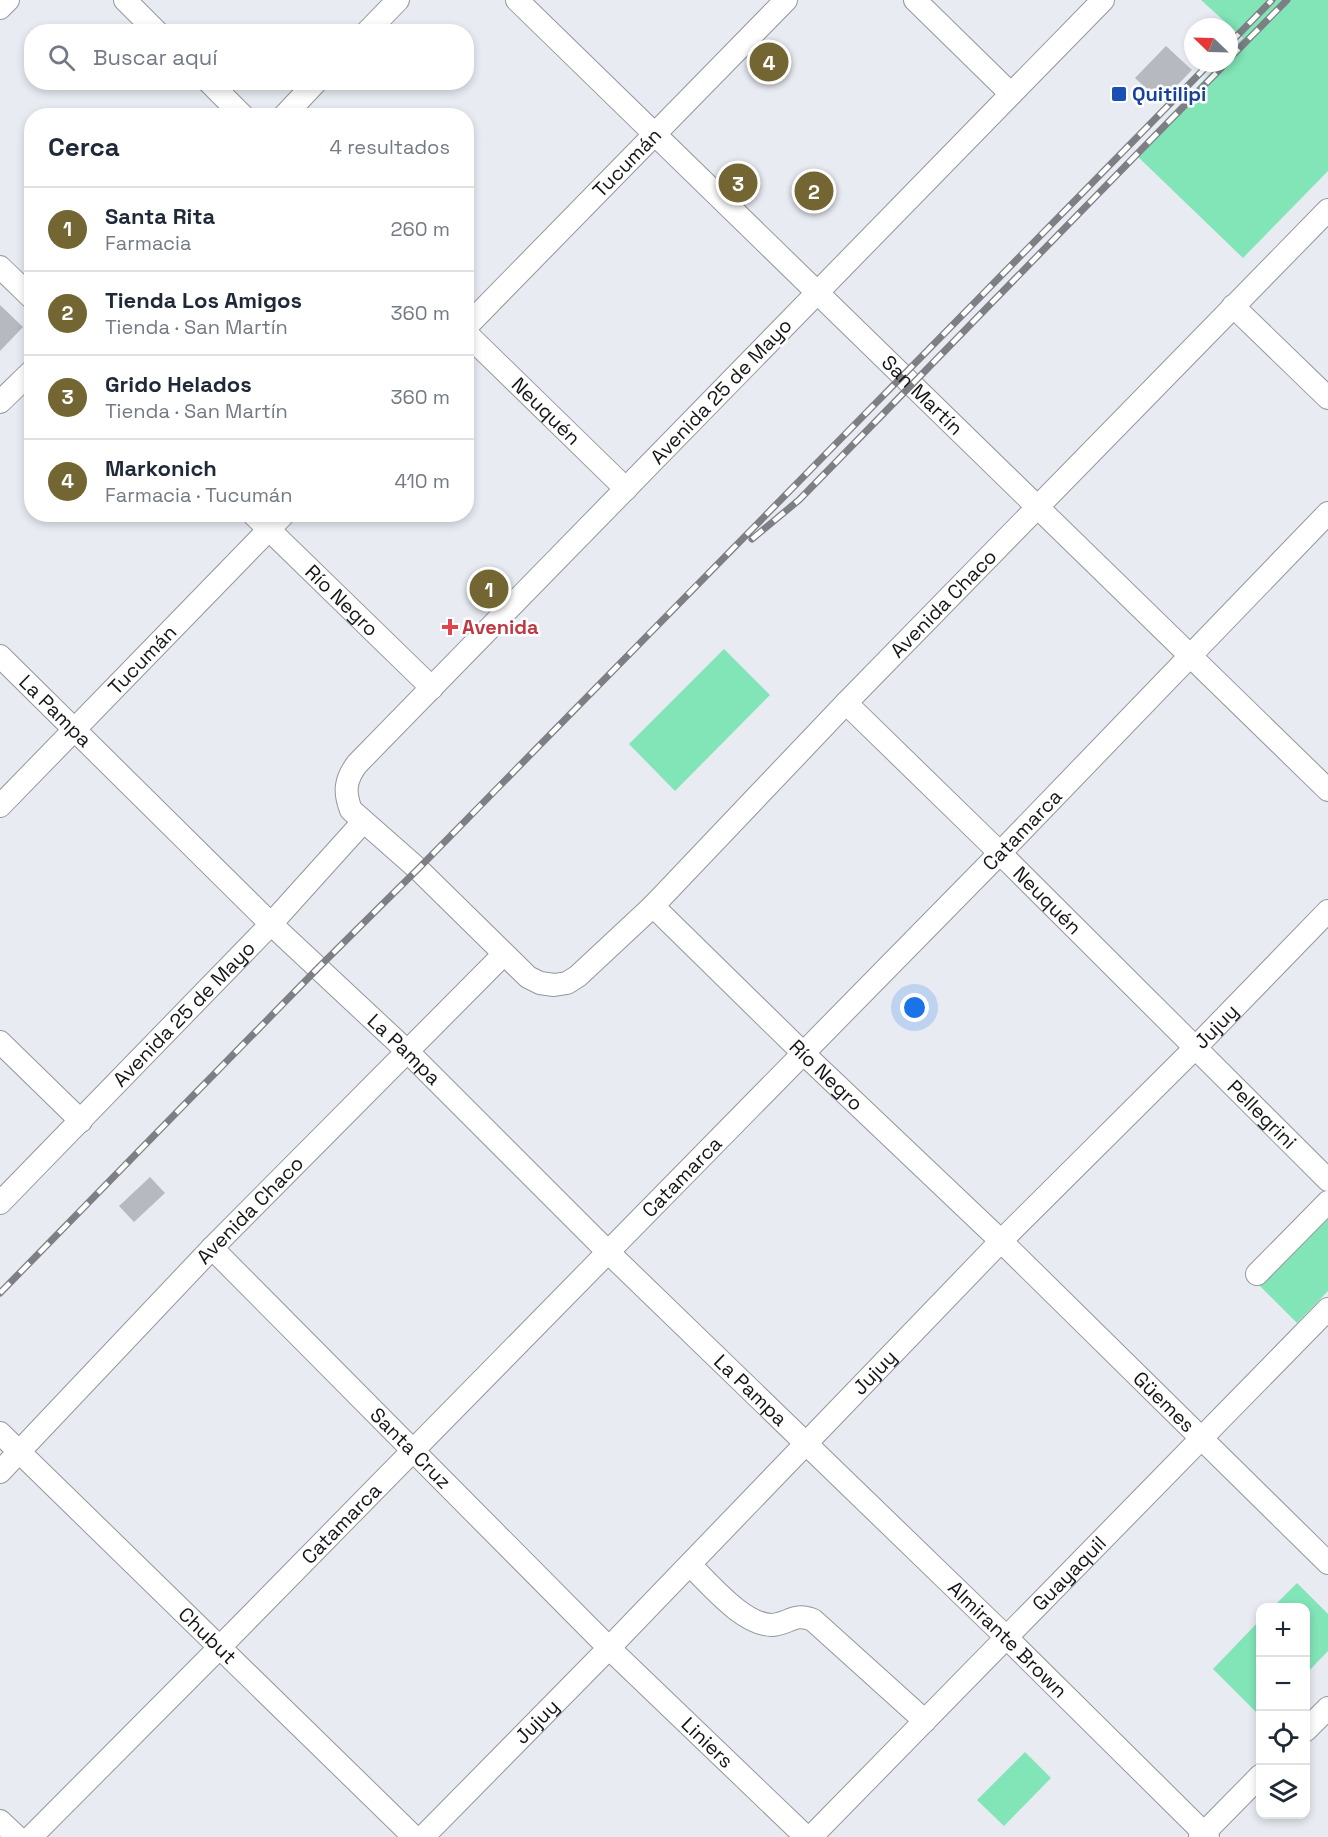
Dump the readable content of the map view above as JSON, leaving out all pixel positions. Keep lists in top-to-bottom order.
{
  "streets": {
    "street": [
      "Tucumán",
      "Avenida 25 de Mayo",
      "San Martín",
      "Neuquén",
      "Río Negro",
      "Avenida Chaco",
      "La Pampa",
      "Catamarca",
      "Jujuy",
      "Pellegrini",
      "Güemes",
      "Santa Cruz",
      "Guayaquil",
      "Chubut",
      "Almirante Brown",
      "Liniers"
    ]
  },
  "crossings": [
    ["Tucumán", "San Martín"],
    ["Tucumán", "La Pampa"],
    ["Avenida 25 de Mayo", "San Martín"],
    ["Avenida 25 de Mayo", "Neuquén"],
    ["Avenida 25 de Mayo", "Río Negro"],
    ["Avenida 25 de Mayo", "La Pampa"],
    ["San Martín", "Avenida Chaco"],
    ["San Martín", "Catamarca"],
    ["Neuquén", "Avenida Chaco"],
    ["Neuquén", "Catamarca"],
    ["Neuquén", "Jujuy"],
    ["Neuquén", "Pellegrini"],
    ["Río Negro", "Avenida Chaco"],
    ["Río Negro", "Catamarca"],
    ["Río Negro", "Jujuy"],
    ["Río Negro", "Güemes"],
    ["Avenida Chaco", "La Pampa"],
    ["Avenida Chaco", "Santa Cruz"],
    ["Avenida Chaco", "Chubut"],
    ["La Pampa", "Catamarca"],
    ["La Pampa", "Jujuy"],
    ["La Pampa", "Almirante Brown"],
    ["Catamarca", "Santa Cruz"],
    ["Catamarca", "Chubut"],
    ["Jujuy", "Pellegrini"],
    ["Jujuy", "Güemes"],
    ["Jujuy", "Santa Cruz"],
    ["Jujuy", "Almirante Brown"],
    ["Jujuy", "Liniers"],
    ["Güemes", "Guayaquil"],
    ["Santa Cruz", "Liniers"],
    ["Guayaquil", "Almirante Brown"]
  ],
  "places": {
    "transit": ["Quitilipi"],
    "health": ["Avenida"]
  },
  "north": "top left",
  "page": {
    "search": "Buscar aquí",
    "pins": [
      "4",
      "3",
      "2",
      "1"
    ],
    "heading": ["Cerca", "4 resultados"],
    "list": [
      {
        "mark": "1",
        "name": "Santa Rita",
        "note": "Farmacia",
        "value": "260 m"
      },
      {
        "mark": "2",
        "name": "Tienda Los Amigos",
        "note": "Tienda · San Martín",
        "value": "360 m"
      },
      {
        "mark": "3",
        "name": "Grido Helados",
        "note": "Tienda · San Martín",
        "value": "360 m"
      },
      {
        "mark": "4",
        "name": "Markonich",
        "note": "Farmacia · Tucumán",
        "value": "410 m"
      }
    ],
    "map_buttons": ["+", "−"]
  }
}
